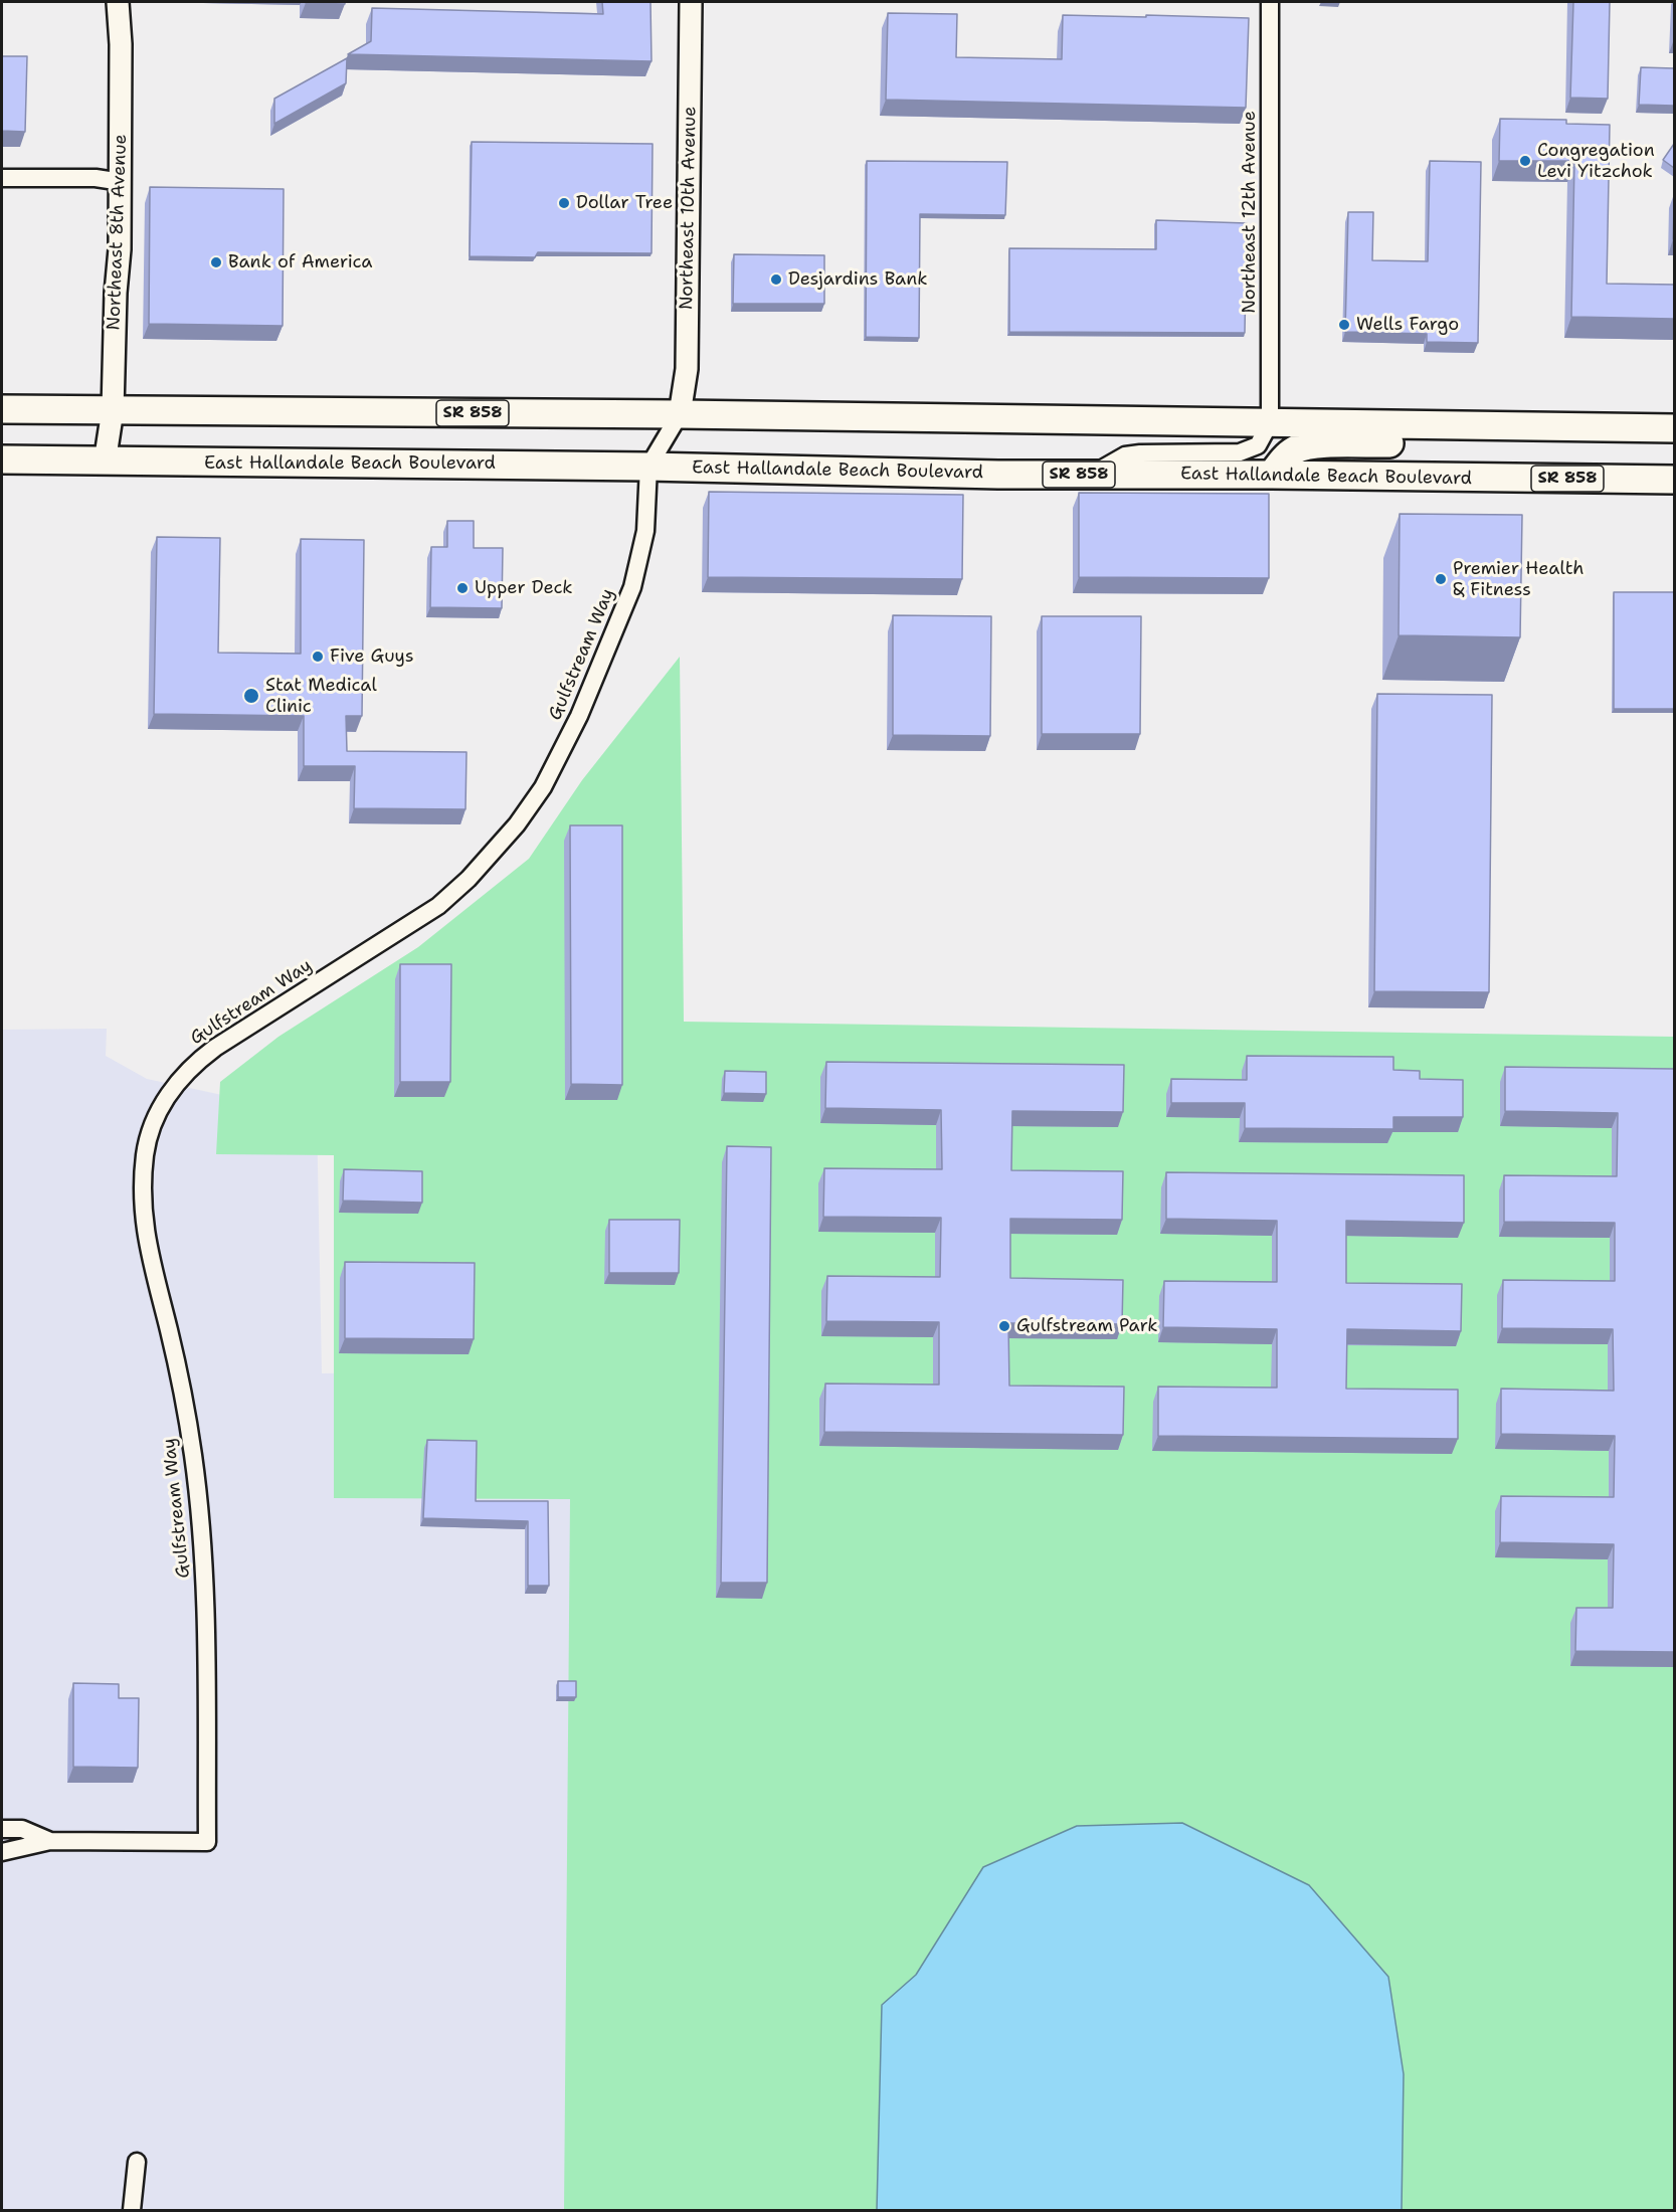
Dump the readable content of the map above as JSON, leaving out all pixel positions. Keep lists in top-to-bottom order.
{
  "streets": {
    "main road": ["SR 858", "East Hallandale Beach Boulevard"],
    "street": [
      "Northeast 10th Avenue",
      "Northeast 12th Avenue",
      "Northeast 8th Avenue",
      "Gulfstream Way"
    ]
  },
  "crossings": [
    ["Northeast 10th Avenue", "SR 858"],
    ["Northeast 10th Avenue", "Gulfstream Way"],
    ["Northeast 12th Avenue", "SR 858"],
    ["Northeast 8th Avenue", "SR 858"],
    ["Northeast 8th Avenue", "East Hallandale Beach Boulevard"],
    ["SR 858", "Gulfstream Way"],
    ["East Hallandale Beach Boulevard", "Gulfstream Way"]
  ],
  "places": [
    "Congregation Levi Yitzchok",
    "Dollar Tree",
    "Bank of America",
    "Desjardins Bank",
    "Wells Fargo",
    "Premier Health & Fitness",
    "Upper Deck",
    "Five Guys",
    "Stat Medical Clinic",
    "Gulfstream Park"
  ]
}
